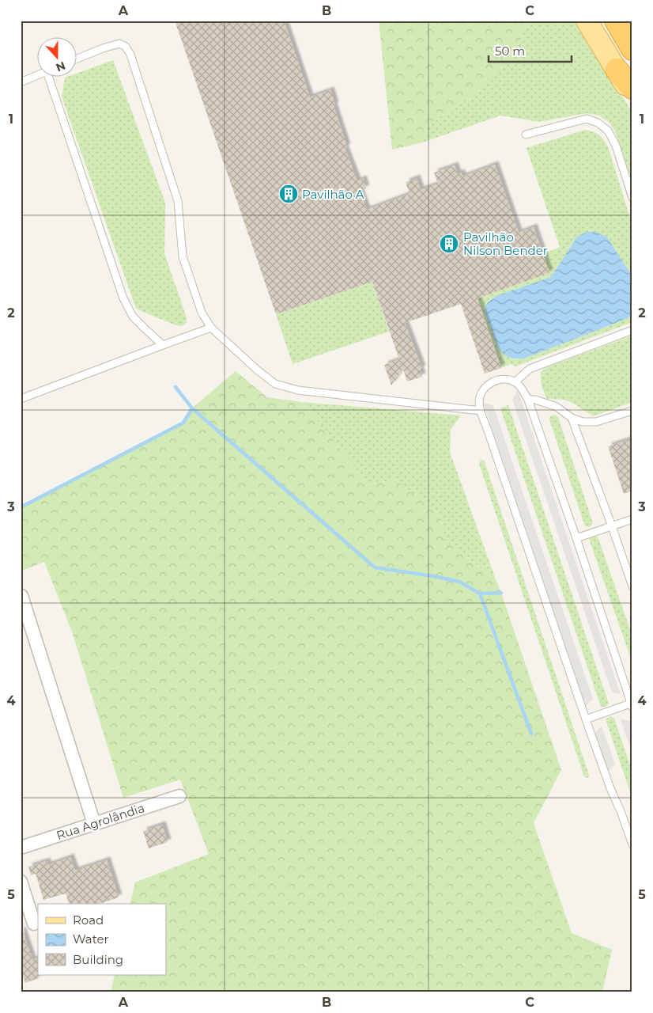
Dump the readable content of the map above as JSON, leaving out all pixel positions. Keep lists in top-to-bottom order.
{
  "streets": {
    "street": ["Rua Agrolândia"]
  },
  "places": {
    "building": ["Pavilhão A", "Pavilhão Nilson Bender"]
  },
  "legend": ["Road", "Water", "Building"],
  "scale_bar": "50 m",
  "north": "bottom",
  "grid": {
    "columns": ["A", "B", "C"],
    "rows": [
      "1",
      "2",
      "3",
      "4",
      "5"
    ]
  }
}
